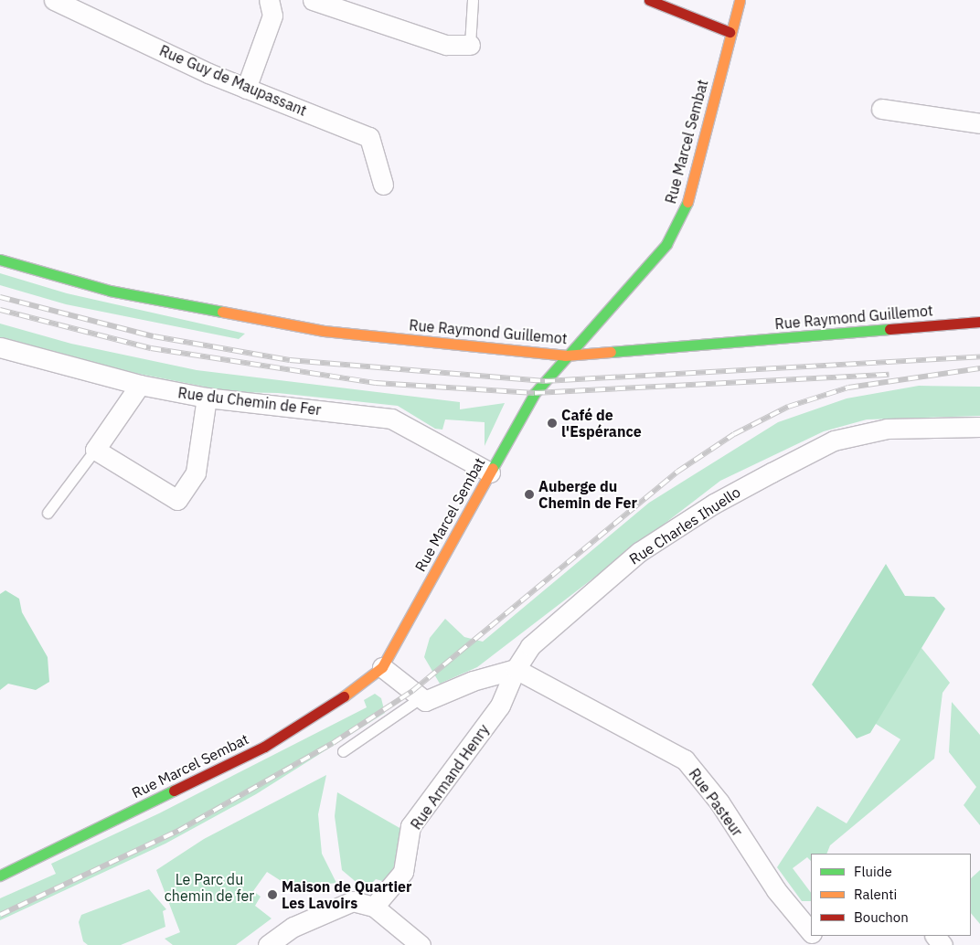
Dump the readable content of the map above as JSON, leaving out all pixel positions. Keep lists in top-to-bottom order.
{
  "streets": {
    "street": [
      "Rue Guy de Maupassant",
      "Rue Marcel Sembat",
      "Rue Raymond Guillemot",
      "Rue du Chemin de Fer",
      "Rue Charles Ihuello",
      "Rue Armand Henry",
      "Rue Pasteur"
    ]
  },
  "crossings": [
    ["Rue Marcel Sembat", "Rue Raymond Guillemot"],
    ["Rue Marcel Sembat", "Rue du Chemin de Fer"],
    ["Rue Charles Ihuello", "Rue Armand Henry"],
    ["Rue Charles Ihuello", "Rue Pasteur"],
    ["Rue Armand Henry", "Rue Pasteur"]
  ],
  "parks": ["Le Parc du chemin de fer"],
  "places": ["Café de l'Espérance", "Auberge du Chemin de Fer", "Maison de Quartier Les Lavoirs"],
  "legend": ["Fluide", "Ralenti", "Bouchon"]
}
